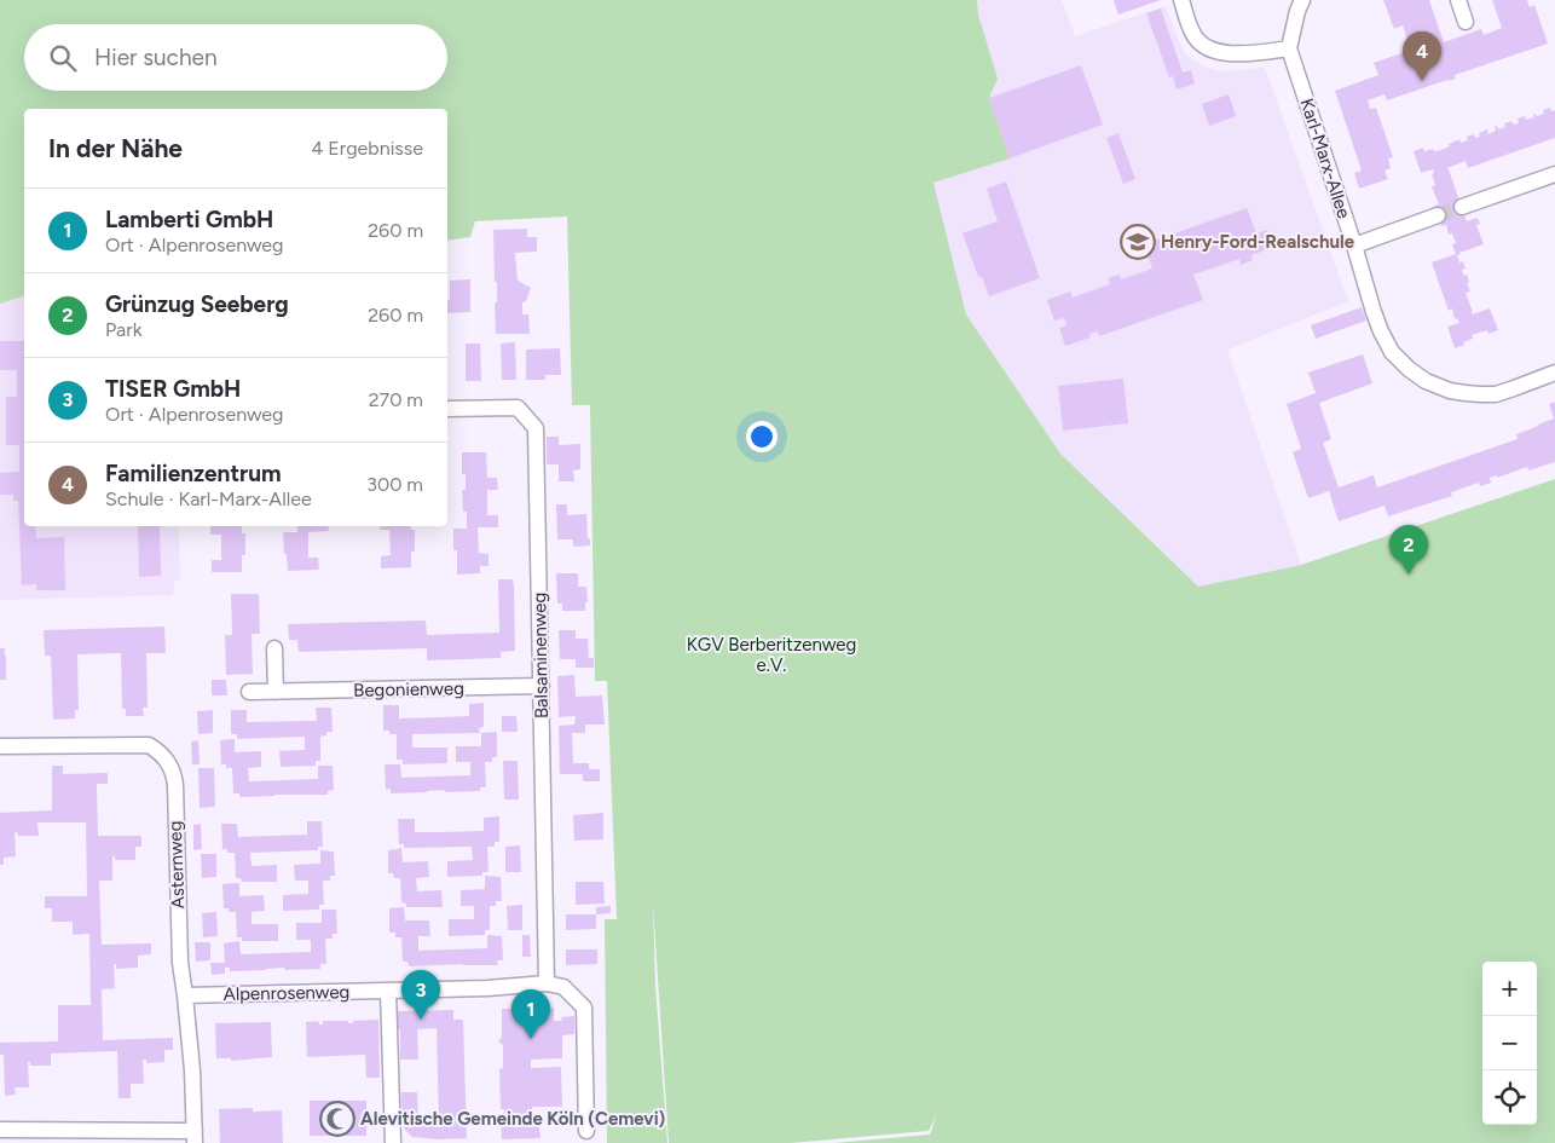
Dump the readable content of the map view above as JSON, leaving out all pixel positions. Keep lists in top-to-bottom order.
{
  "streets": {
    "street": [
      "Karl-Marx-Allee",
      "Balsaminenweg",
      "Begonienweg",
      "Asternweg",
      "Alpenrosenweg"
    ]
  },
  "crossings": [
    ["Balsaminenweg", "Begonienweg"],
    ["Balsaminenweg", "Alpenrosenweg"],
    ["Asternweg", "Alpenrosenweg"]
  ],
  "parks": ["KGV Berberitzenweg e.V."],
  "places": {
    "school or university": ["Henry-Ford-Realschule"],
    "mosque": ["Alevitische Gemeinde Köln (Cemevi)"]
  },
  "page": {
    "search": "Hier suchen",
    "pins": [
      "4",
      "2",
      "3",
      "1"
    ],
    "heading": ["In der Nähe", "4 Ergebnisse"],
    "list": [
      {
        "mark": "1",
        "name": "Lamberti GmbH",
        "note": "Ort · Alpenrosenweg",
        "value": "260 m"
      },
      {
        "mark": "2",
        "name": "Grünzug Seeberg",
        "note": "Park",
        "value": "260 m"
      },
      {
        "mark": "3",
        "name": "TISER GmbH",
        "note": "Ort · Alpenrosenweg",
        "value": "270 m"
      },
      {
        "mark": "4",
        "name": "Familienzentrum",
        "note": "Schule · Karl-Marx-Allee",
        "value": "300 m"
      }
    ],
    "map_buttons": ["+", "−"]
  }
}
